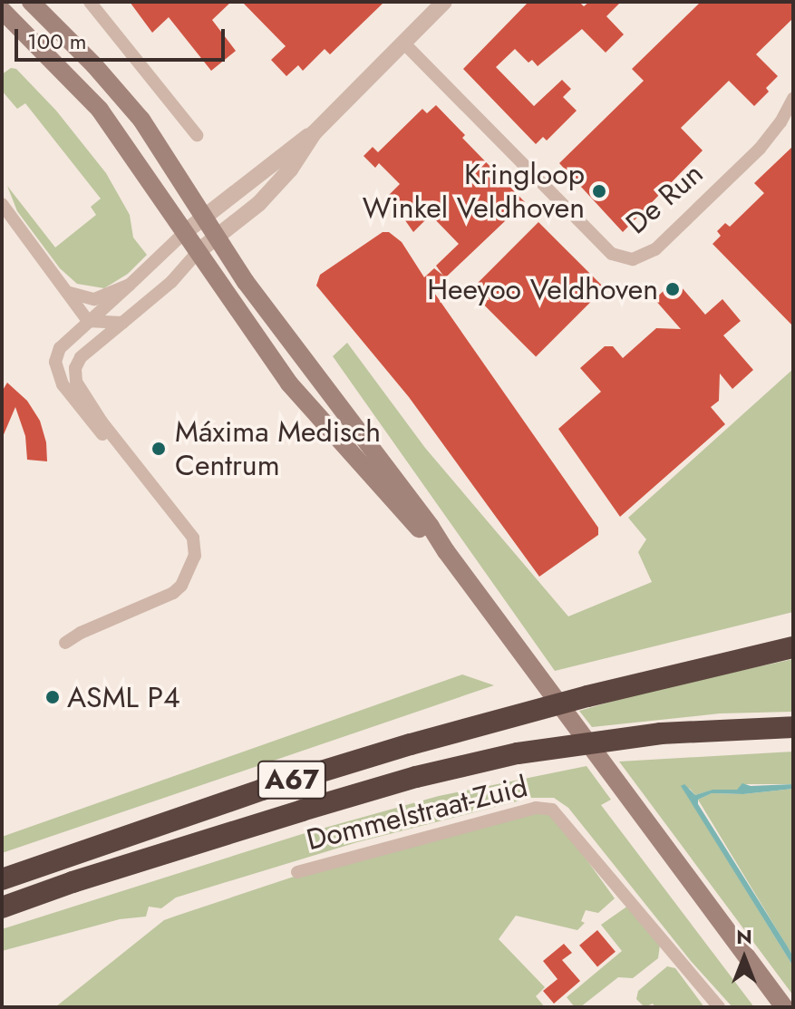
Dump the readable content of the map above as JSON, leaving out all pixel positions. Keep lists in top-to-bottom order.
{
  "streets": {
    "highway": ["A67"],
    "street": ["De Run", "Dommelstraat-Zuid"]
  },
  "places": [
    "Kringloop Winkel Veldhoven",
    "Heeyoo Veldhoven",
    "Máxima Medisch Centrum",
    "ASML P4"
  ],
  "scale_bar": "100 m",
  "north": "top"
}
